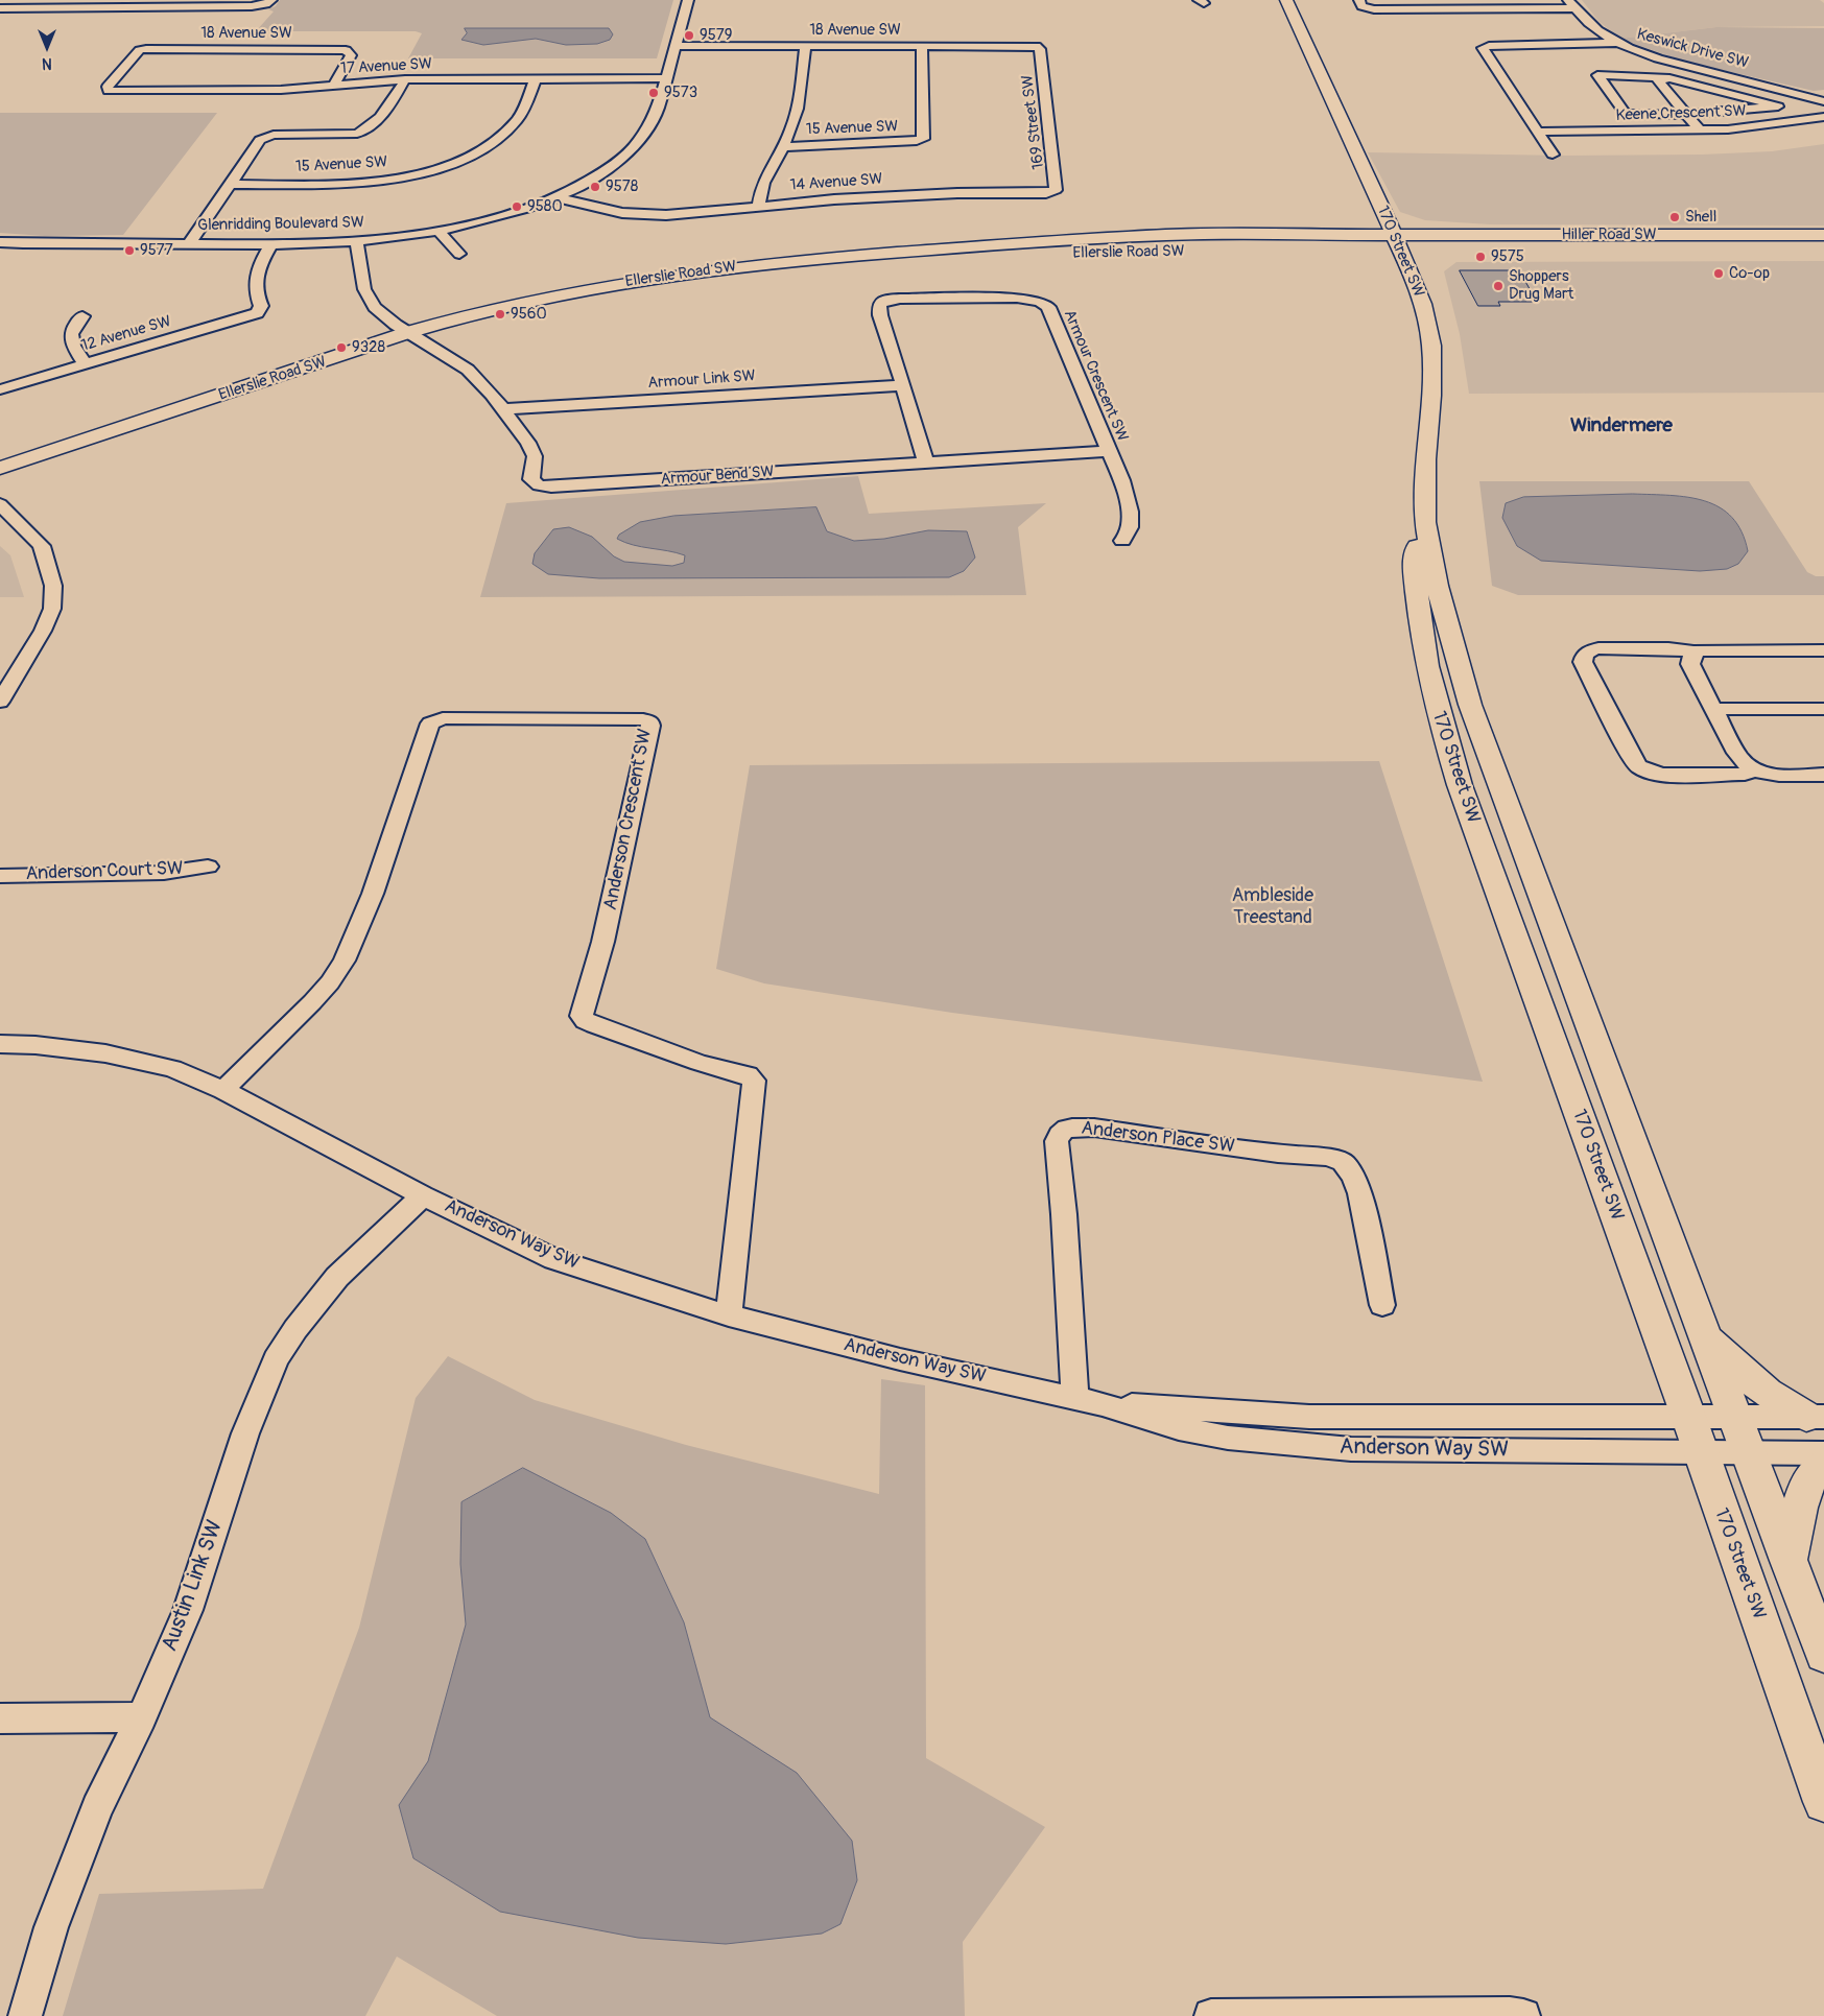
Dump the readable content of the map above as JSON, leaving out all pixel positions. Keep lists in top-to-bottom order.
{
  "streets": {
    "main road": ["Hiller Road SW", "170 Street SW", "Ellerslie Road SW"],
    "street": [
      "18 Avenue SW",
      "Keswick Drive SW",
      "17 Avenue SW",
      "Keene Crescent SW",
      "169 Street SW",
      "15 Avenue SW",
      "14 Avenue SW",
      "Glenridding Boulevard SW",
      "12 Avenue SW",
      "Armour Crescent SW",
      "Armour Link SW",
      "Armour Bend SW",
      "Anderson Crescent SW",
      "Anderson Court SW",
      "Anderson Place SW",
      "Anderson Way SW",
      "Austin Link SW"
    ]
  },
  "crossings": [
    ["18 Avenue SW", "17 Avenue SW"],
    ["18 Avenue SW", "169 Street SW"],
    ["18 Avenue SW", "15 Avenue SW"],
    ["18 Avenue SW", "Glenridding Boulevard SW"],
    ["17 Avenue SW", "15 Avenue SW"],
    ["17 Avenue SW", "Glenridding Boulevard SW"],
    ["169 Street SW", "14 Avenue SW"],
    ["14 Avenue SW", "Glenridding Boulevard SW"],
    ["Glenridding Boulevard SW", "12 Avenue SW"],
    ["Glenridding Boulevard SW", "Armour Bend SW"],
    ["Hiller Road SW", "170 Street SW"],
    ["Hiller Road SW", "Ellerslie Road SW"],
    ["170 Street SW", "Ellerslie Road SW"],
    ["170 Street SW", "Anderson Way SW"],
    ["Ellerslie Road SW", "Armour Bend SW"],
    ["Armour Crescent SW", "Armour Link SW"],
    ["Armour Crescent SW", "Armour Bend SW"],
    ["Armour Link SW", "Armour Bend SW"],
    ["Anderson Crescent SW", "Anderson Way SW"],
    ["Anderson Place SW", "Anderson Way SW"],
    ["Anderson Way SW", "Austin Link SW"]
  ],
  "districts": ["Windermere"],
  "parks": ["Ambleside Treestand"],
  "places": [
    "9579",
    "9573",
    "9578",
    "9580",
    "Shell",
    "9577",
    "9575",
    "Co-op",
    "Shoppers Drug Mart",
    "9560",
    "9328"
  ],
  "north": "bottom"
}
